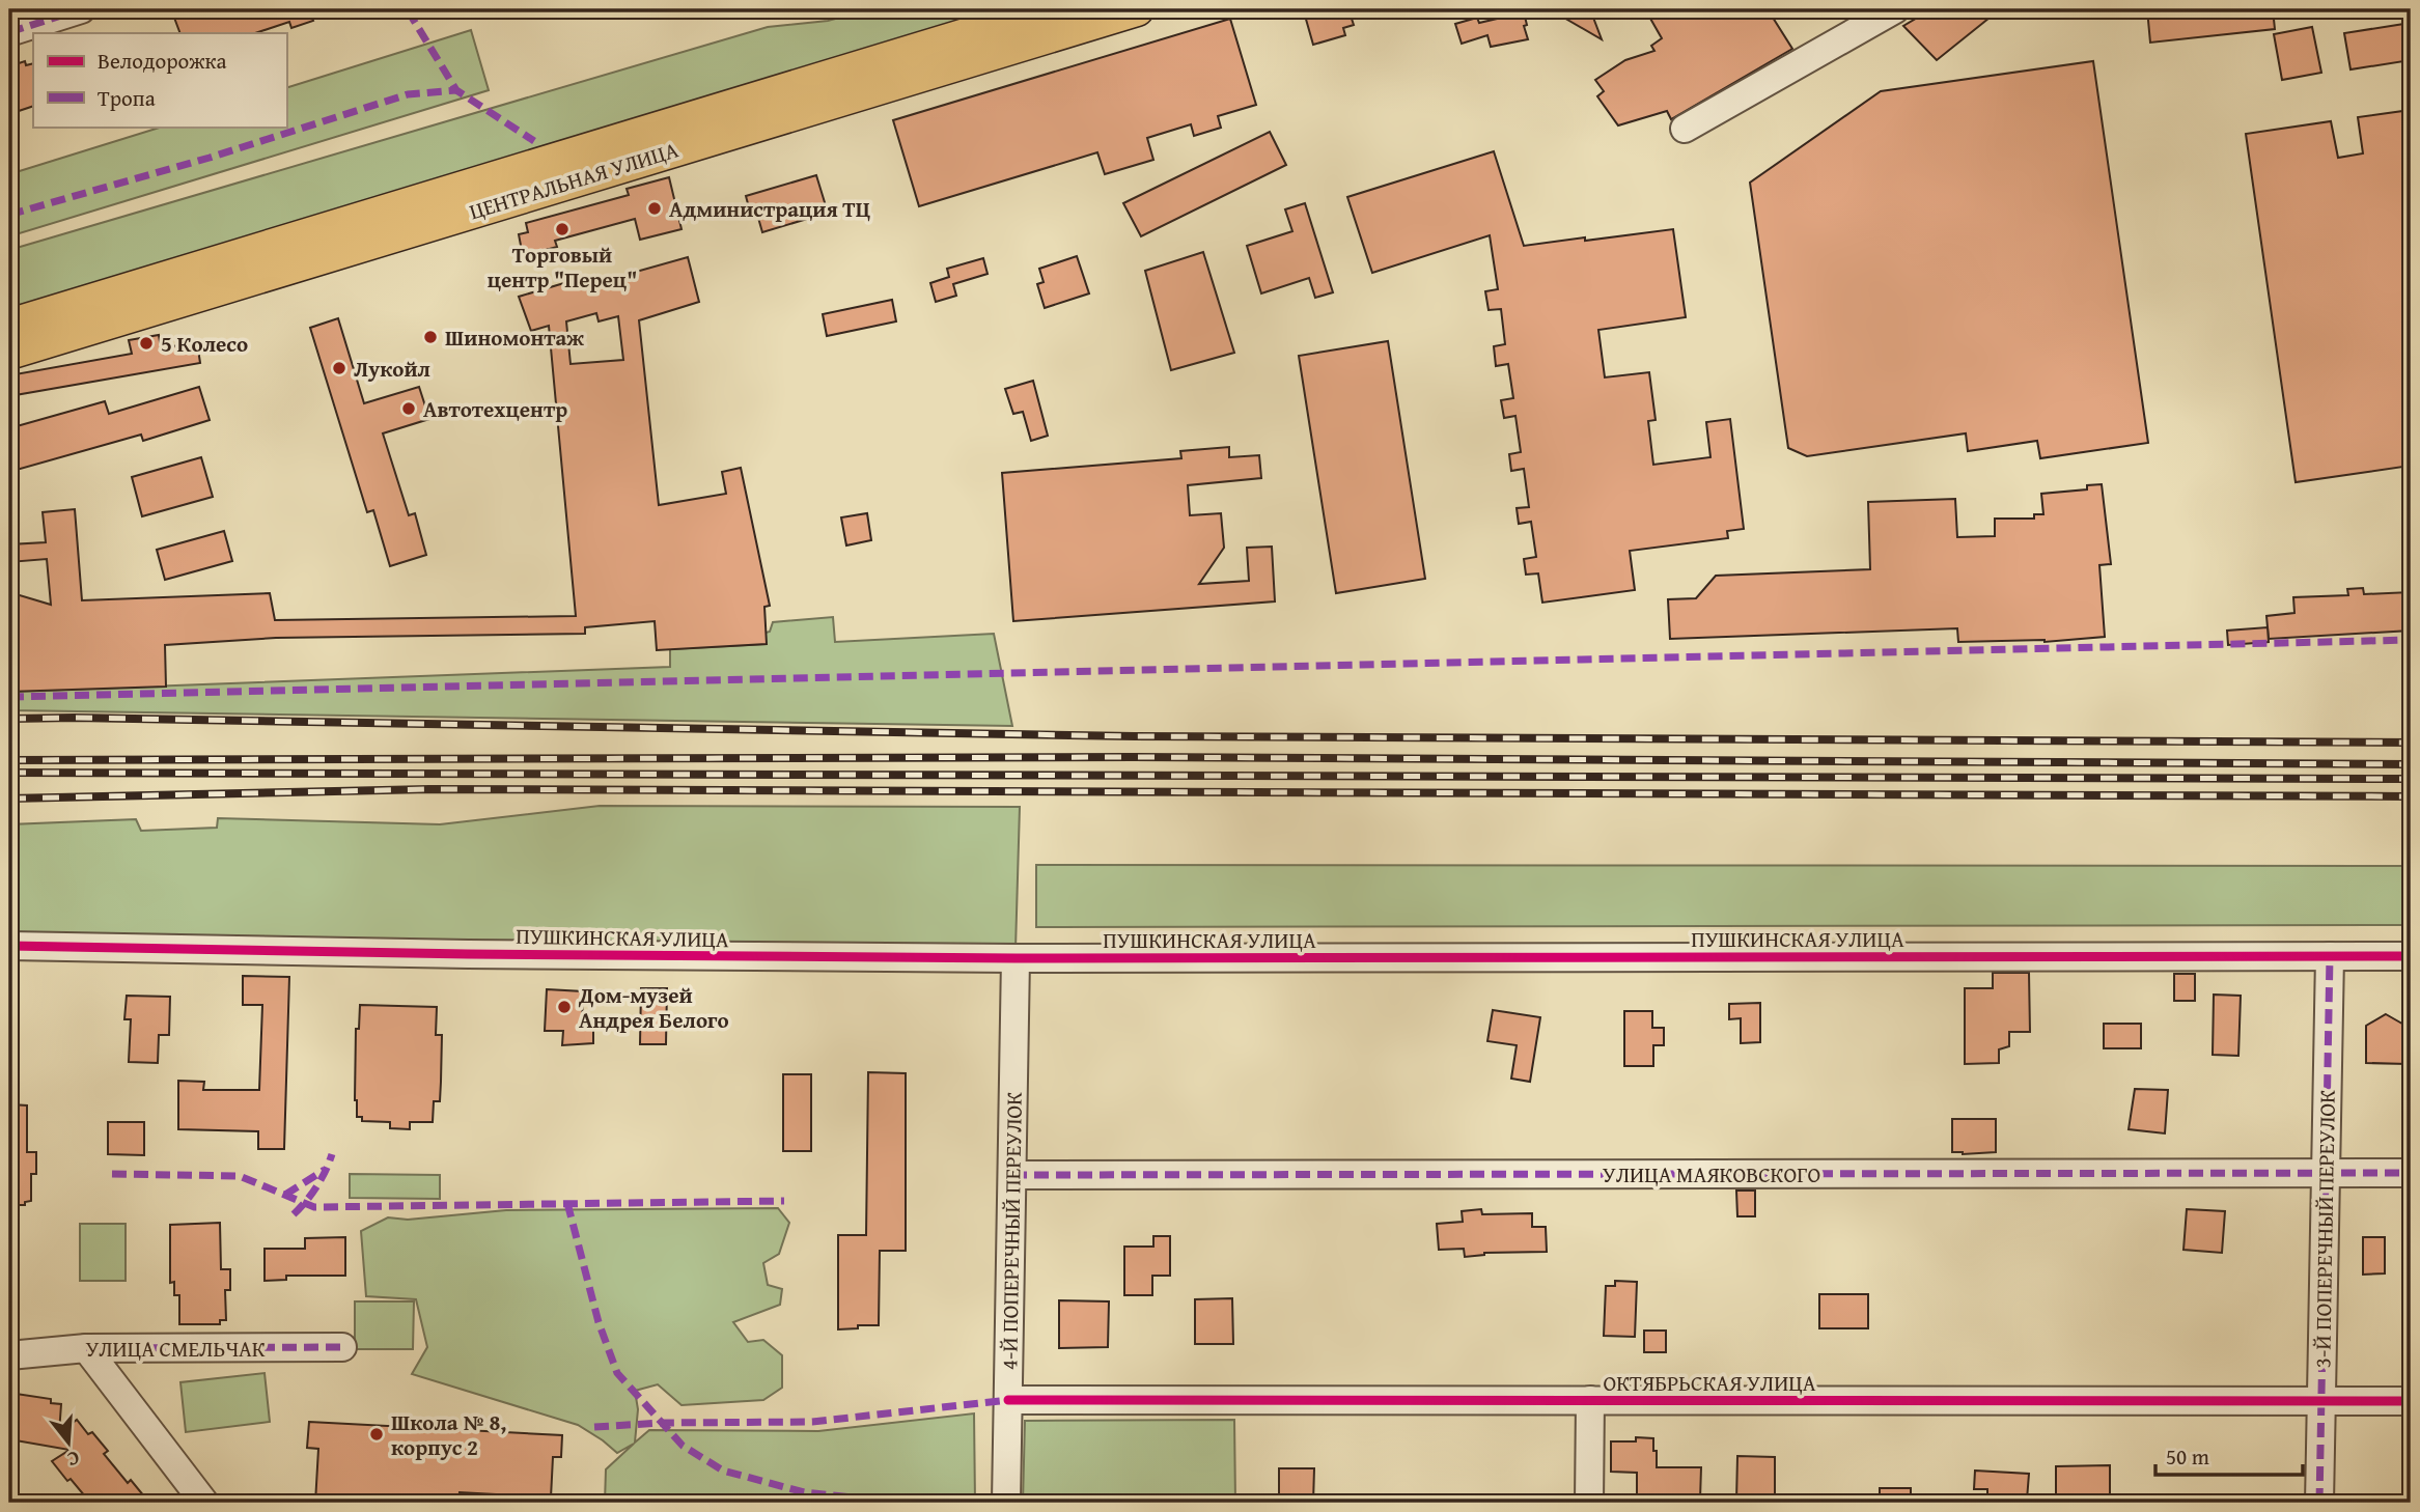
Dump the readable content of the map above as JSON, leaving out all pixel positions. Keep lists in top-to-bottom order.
{
  "streets": {
    "main road": ["ЦЕНТРАЛЬНАЯ УЛИЦА"],
    "street": [
      "ПУШКИНСКАЯ УЛИЦА",
      "УЛИЦА МАЯКОВСКОГО",
      "3-Й ПОПЕРЕЧНЫЙ ПЕРЕУЛОК",
      "4-Й ПОПЕРЕЧНЫЙ ПЕРЕУЛОК",
      "УЛИЦА СМЕЛЬЧАК",
      "ОКТЯБРЬСКАЯ УЛИЦА"
    ]
  },
  "crossings": [
    ["ПУШКИНСКАЯ УЛИЦА", "3-Й ПОПЕРЕЧНЫЙ ПЕРЕУЛОК"],
    ["ПУШКИНСКАЯ УЛИЦА", "4-Й ПОПЕРЕЧНЫЙ ПЕРЕУЛОК"],
    ["УЛИЦА МАЯКОВСКОГО", "3-Й ПОПЕРЕЧНЫЙ ПЕРЕУЛОК"],
    ["УЛИЦА МАЯКОВСКОГО", "4-Й ПОПЕРЕЧНЫЙ ПЕРЕУЛОК"],
    ["3-Й ПОПЕРЕЧНЫЙ ПЕРЕУЛОК", "ОКТЯБРЬСКАЯ УЛИЦА"],
    ["4-Й ПОПЕРЕЧНЫЙ ПЕРЕУЛОК", "ОКТЯБРЬСКАЯ УЛИЦА"]
  ],
  "places": [
    "Администрация ТЦ",
    "Торговый центр \"Перец\"",
    "Шиномонтаж",
    "5 Колесо",
    "Лукойл",
    "Автотехцентр",
    "Дом-музей Андрея Белого",
    "Школа № 8, корпус 2"
  ],
  "legend": ["Велодорожка", "Тропа"],
  "scale_bar": "50 m",
  "north": "bottom"
}
